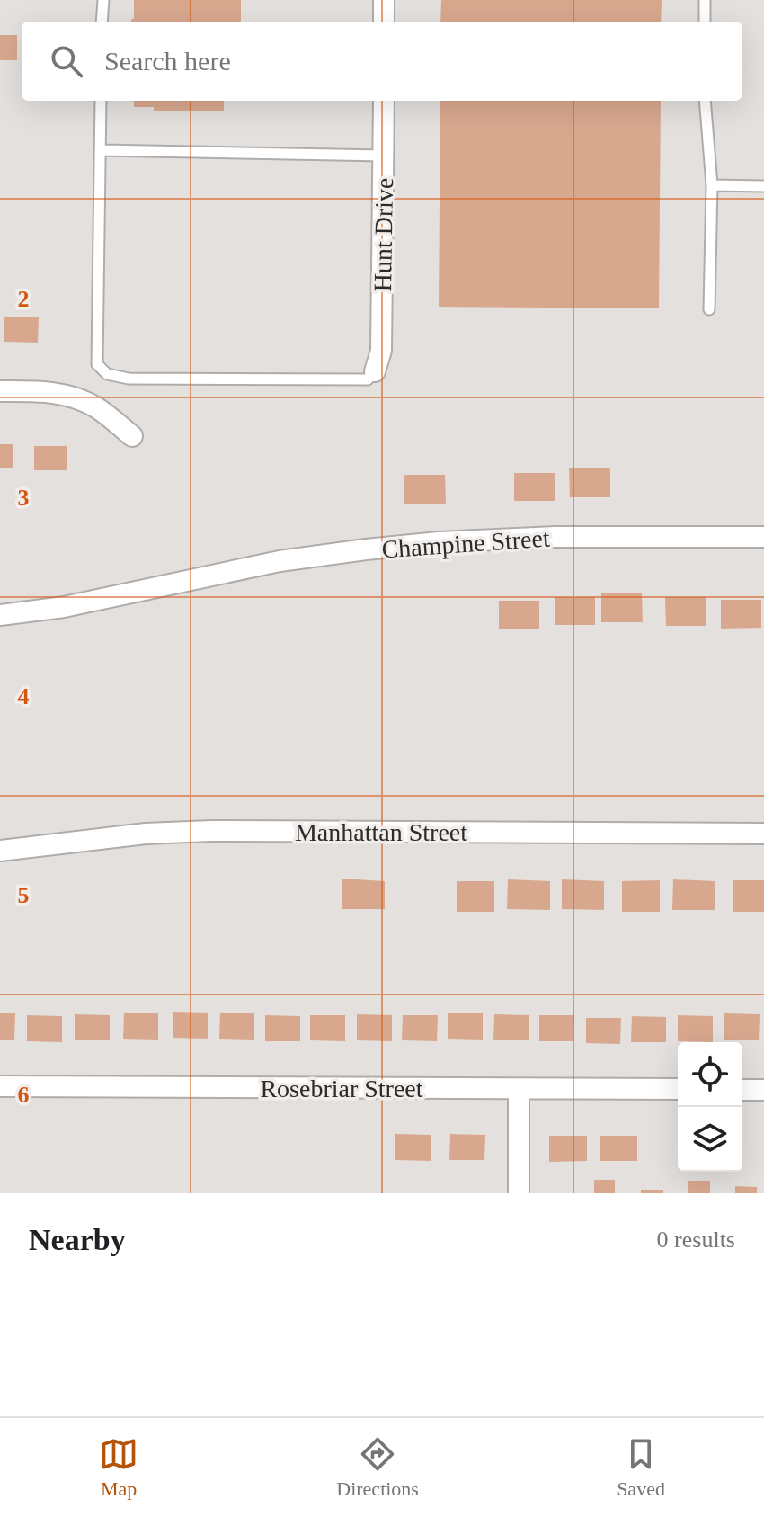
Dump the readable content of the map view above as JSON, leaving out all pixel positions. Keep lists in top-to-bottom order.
{
  "streets": {
    "street": [
      "Hunt Drive",
      "Champine Street",
      "Manhattan Street",
      "Rosebriar Street"
    ]
  },
  "page": {
    "search": "Search here",
    "heading": ["Nearby", "0 results"],
    "nav": ["Map", "Directions", "Saved"]
  },
  "grid": {
    "rows": [
      "2",
      "3",
      "4",
      "5",
      "6"
    ]
  }
}
